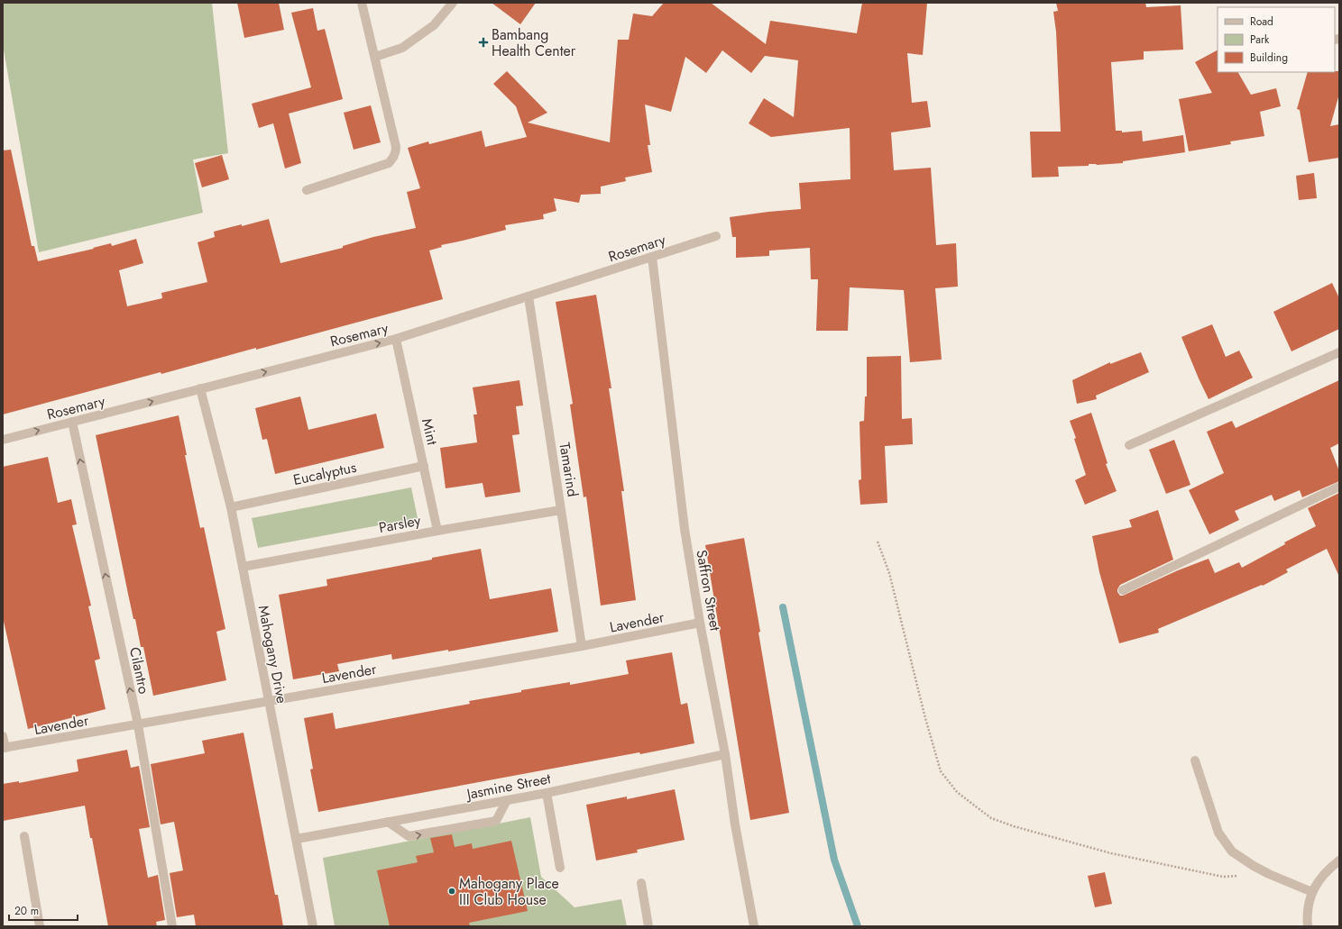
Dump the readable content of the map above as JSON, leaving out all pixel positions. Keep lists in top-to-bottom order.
{
  "streets": {
    "street": [
      "Rosemary",
      "Mint",
      "Tamarind",
      "Eucalyptus",
      "Parsley",
      "Saffron Street",
      "Lavender",
      "Mahogany Drive",
      "Cilantro",
      "Jasmine Street"
    ]
  },
  "crossings": [
    ["Rosemary", "Mint"],
    ["Rosemary", "Tamarind"],
    ["Rosemary", "Saffron Street"],
    ["Rosemary", "Mahogany Drive"],
    ["Rosemary", "Cilantro"],
    ["Mint", "Eucalyptus"],
    ["Mint", "Parsley"],
    ["Tamarind", "Parsley"],
    ["Tamarind", "Lavender"],
    ["Eucalyptus", "Mahogany Drive"],
    ["Parsley", "Mahogany Drive"],
    ["Saffron Street", "Lavender"],
    ["Saffron Street", "Jasmine Street"],
    ["Lavender", "Mahogany Drive"],
    ["Lavender", "Cilantro"],
    ["Mahogany Drive", "Jasmine Street"]
  ],
  "one_way": ["Rosemary", "Cilantro"],
  "places": {
    "health": ["Bambang Health Center"],
    "other": ["Mahogany Place III Club House"]
  },
  "legend": ["Road", "Park", "Building"],
  "scale_bar": "20 m"
}
